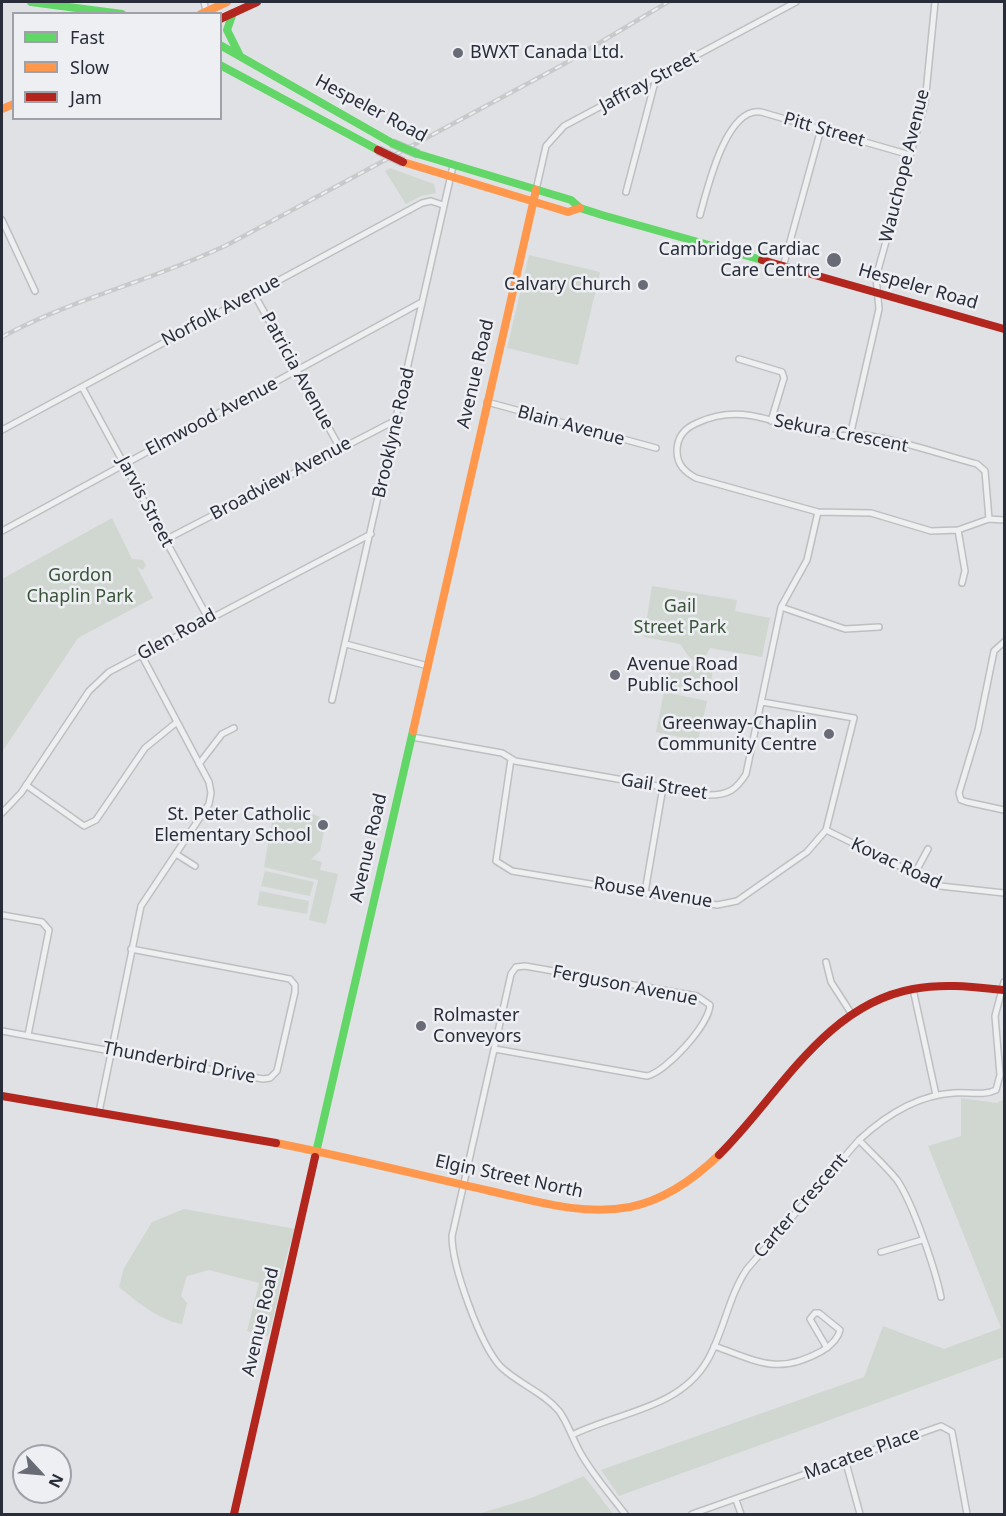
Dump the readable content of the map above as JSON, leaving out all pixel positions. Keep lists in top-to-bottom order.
{
  "streets": {
    "street": [
      "Jaffray Street",
      "Hespeler Road",
      "Pitt Street",
      "Wauchope Avenue",
      "Norfolk Avenue",
      "Patricia Avenue",
      "Avenue Road",
      "Elmwood Avenue",
      "Blain Avenue",
      "Brooklyne Road",
      "Sekura Crescent",
      "Broadview Avenue",
      "Jarvis Street",
      "Glen Road",
      "Gail Street",
      "Kovac Road",
      "Rouse Avenue",
      "Ferguson Avenue",
      "Thunderbird Drive",
      "Elgin Street North",
      "Carter Crescent",
      "Macatee Place"
    ]
  },
  "crossings": [
    ["Jaffray Street", "Hespeler Road"],
    ["Jaffray Street", "Avenue Road"],
    ["Hespeler Road", "Wauchope Avenue"],
    ["Hespeler Road", "Avenue Road"],
    ["Hespeler Road", "Brooklyne Road"],
    ["Pitt Street", "Wauchope Avenue"],
    ["Wauchope Avenue", "Sekura Crescent"],
    ["Norfolk Avenue", "Patricia Avenue"],
    ["Norfolk Avenue", "Brooklyne Road"],
    ["Norfolk Avenue", "Jarvis Street"],
    ["Patricia Avenue", "Elmwood Avenue"],
    ["Patricia Avenue", "Broadview Avenue"],
    ["Avenue Road", "Blain Avenue"],
    ["Avenue Road", "Gail Street"],
    ["Avenue Road", "Elgin Street North"],
    ["Elmwood Avenue", "Brooklyne Road"],
    ["Elmwood Avenue", "Jarvis Street"],
    ["Brooklyne Road", "Broadview Avenue"],
    ["Brooklyne Road", "Glen Road"],
    ["Sekura Crescent", "Gail Street"],
    ["Broadview Avenue", "Jarvis Street"],
    ["Jarvis Street", "Glen Road"],
    ["Gail Street", "Rouse Avenue"],
    ["Kovac Road", "Rouse Avenue"],
    ["Ferguson Avenue", "Elgin Street North"],
    ["Ferguson Avenue", "Carter Crescent"],
    ["Elgin Street North", "Carter Crescent"]
  ],
  "parks": ["Gordon Chaplin Park", "Gail Street Park"],
  "places": [
    "BWXT Canada Ltd.",
    "Cambridge Cardiac Care Centre",
    "Calvary Church",
    "Avenue Road Public School",
    "Greenway-Chaplin Community Centre",
    "St. Peter Catholic Elementary School",
    "Rolmaster Conveyors"
  ],
  "legend": ["Fast", "Slow", "Jam"],
  "north": "bottom right"
}
